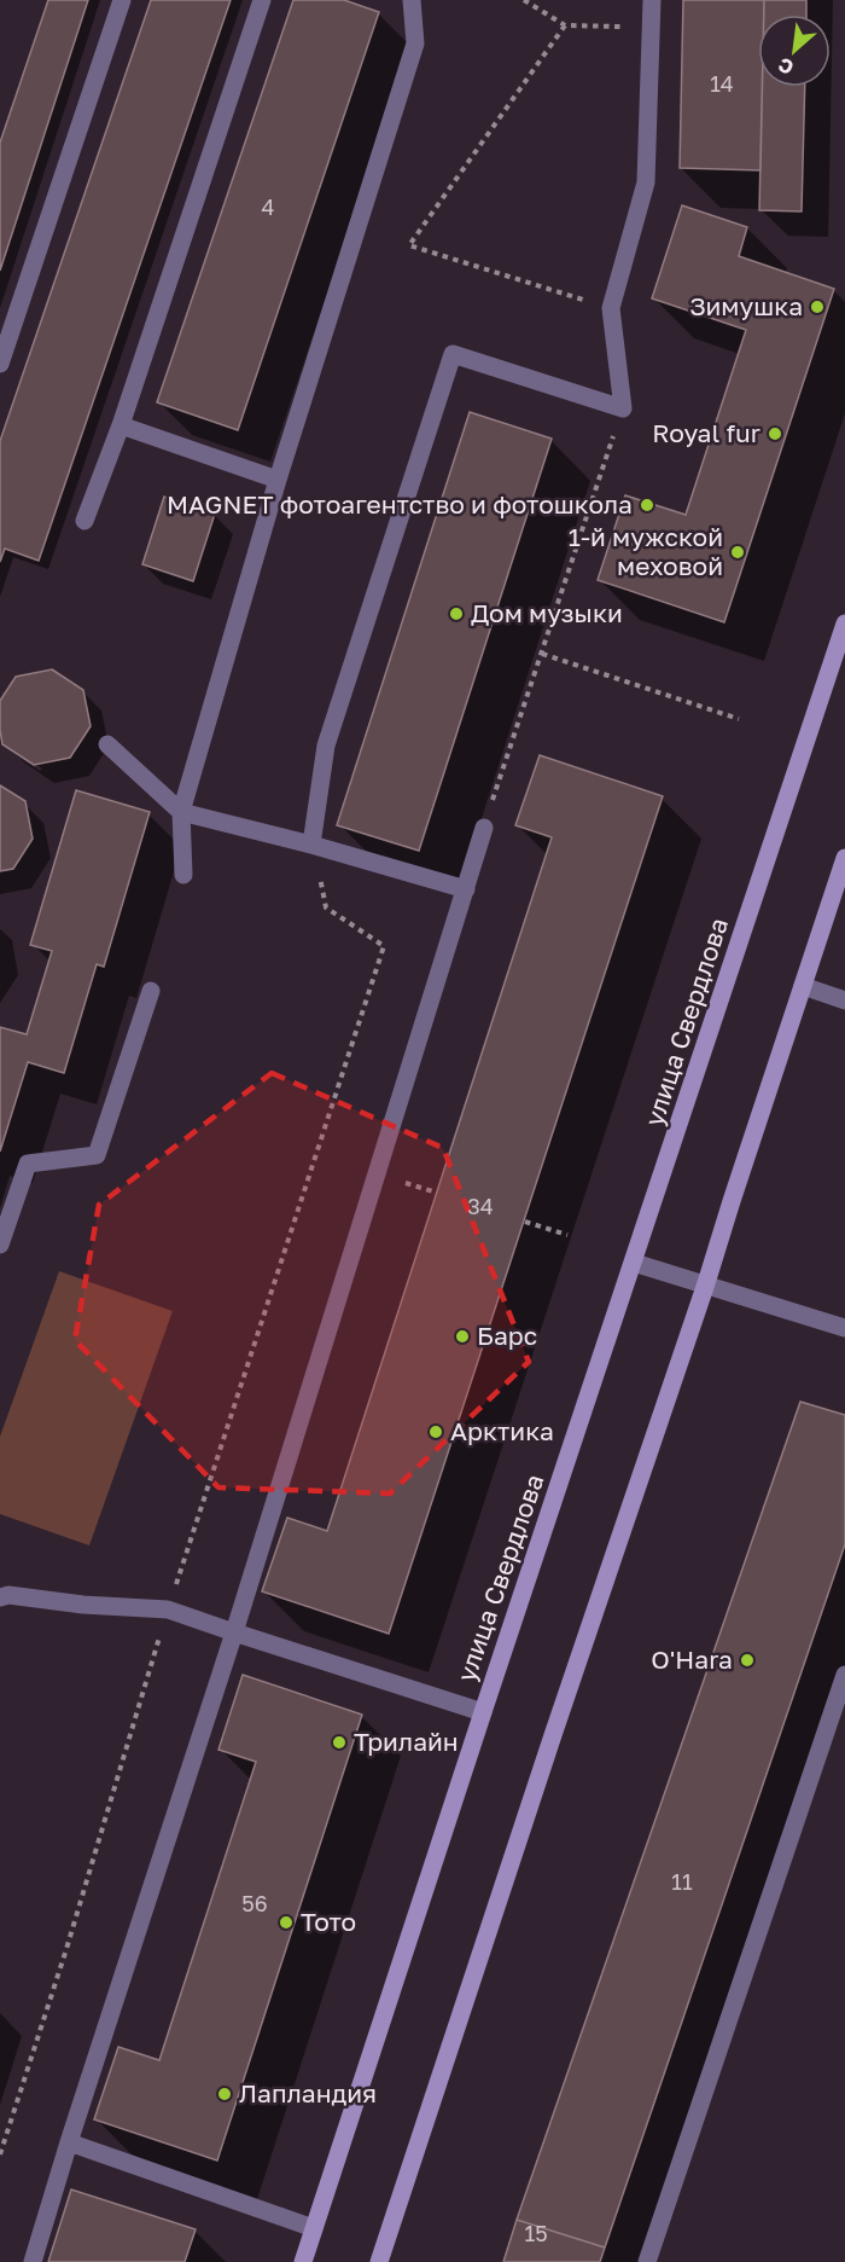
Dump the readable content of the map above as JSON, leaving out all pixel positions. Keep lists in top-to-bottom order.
{
  "streets": {
    "main road": ["улица Свердлова"]
  },
  "places": [
    "Зимушка",
    "Royal fur",
    "MAGNET фотоагентство и фотошкола",
    "1-й мужской меховой",
    "Дом музыки",
    "Барс",
    "Арктика",
    "O'Hara",
    "Трилайн",
    "Тото",
    "Лапландия"
  ],
  "house_numbers": [
    "14",
    "4",
    "34",
    "11",
    "56",
    "15"
  ],
  "north": "bottom left"
}
